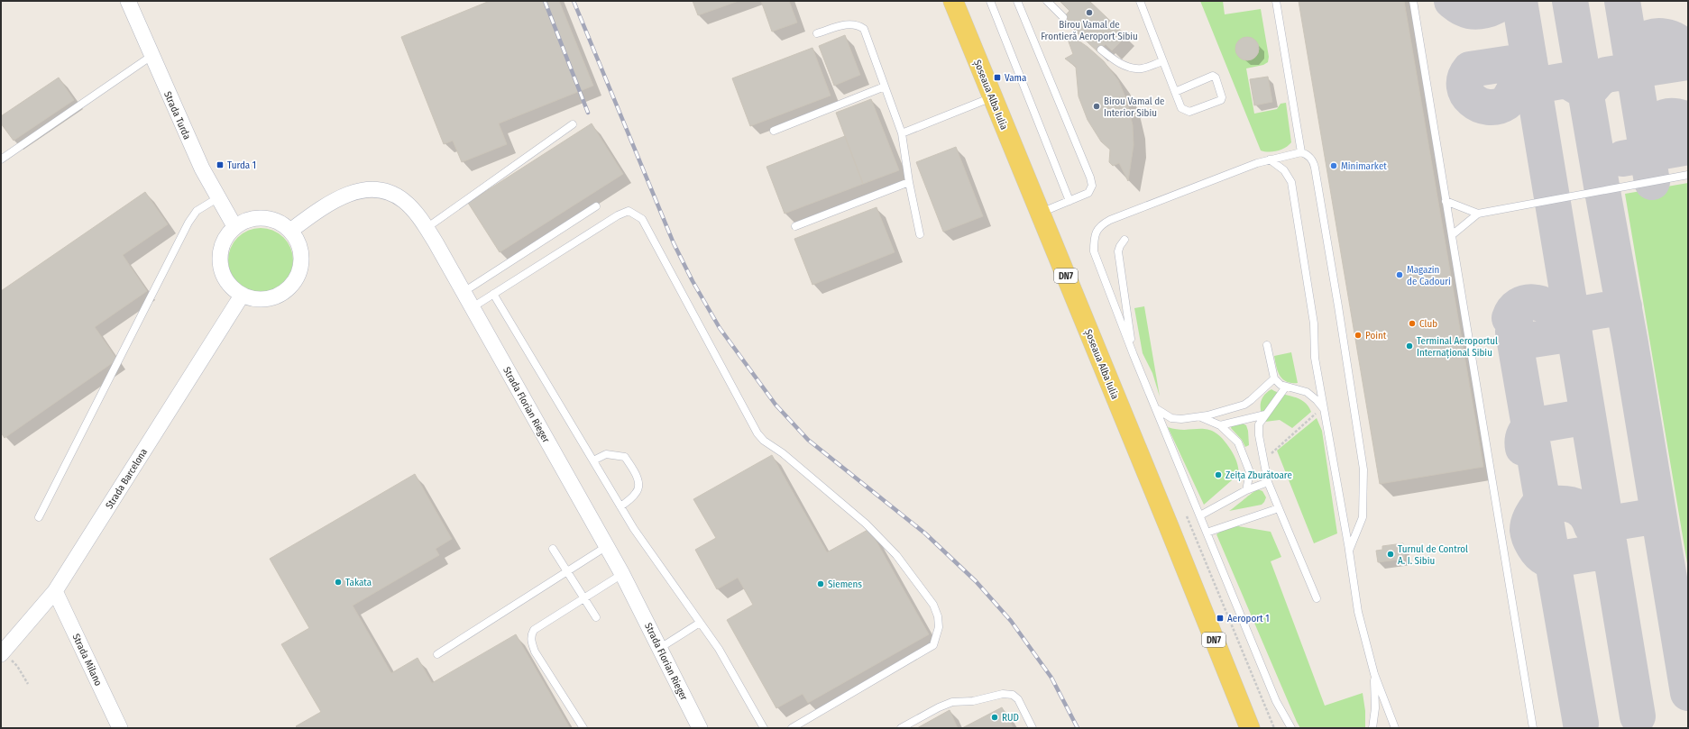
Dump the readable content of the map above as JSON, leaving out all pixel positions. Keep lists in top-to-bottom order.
{
  "streets": {
    "main road": ["Șoseaua Alba Iulia", "DN7"],
    "street": [
      "Strada Turda",
      "Strada Florian Rieger",
      "Strada Barcelona",
      "Strada Milano"
    ]
  },
  "crossings": [
    ["Strada Turda", "Strada Florian Rieger"],
    ["Strada Turda", "Strada Barcelona"],
    ["Strada Florian Rieger", "Strada Barcelona"],
    ["Strada Barcelona", "Strada Milano"]
  ],
  "places": {
    "other": [
      "Birou Vamal de Frontieră Aeroport Sibiu",
      "Birou Vamal de Interior Sibiu",
      "Minimarket",
      "Magazin de Cadouri",
      "Club",
      "Point",
      "Terminal Aeroportul Internațional Sibiu",
      "Zeița Zburătoare",
      "Turnul de Control A. I. Sibiu",
      "Takata",
      "Siemens",
      "RUD"
    ],
    "transit": ["Vama", "Turda 1", "Aeroport 1"]
  }
}
